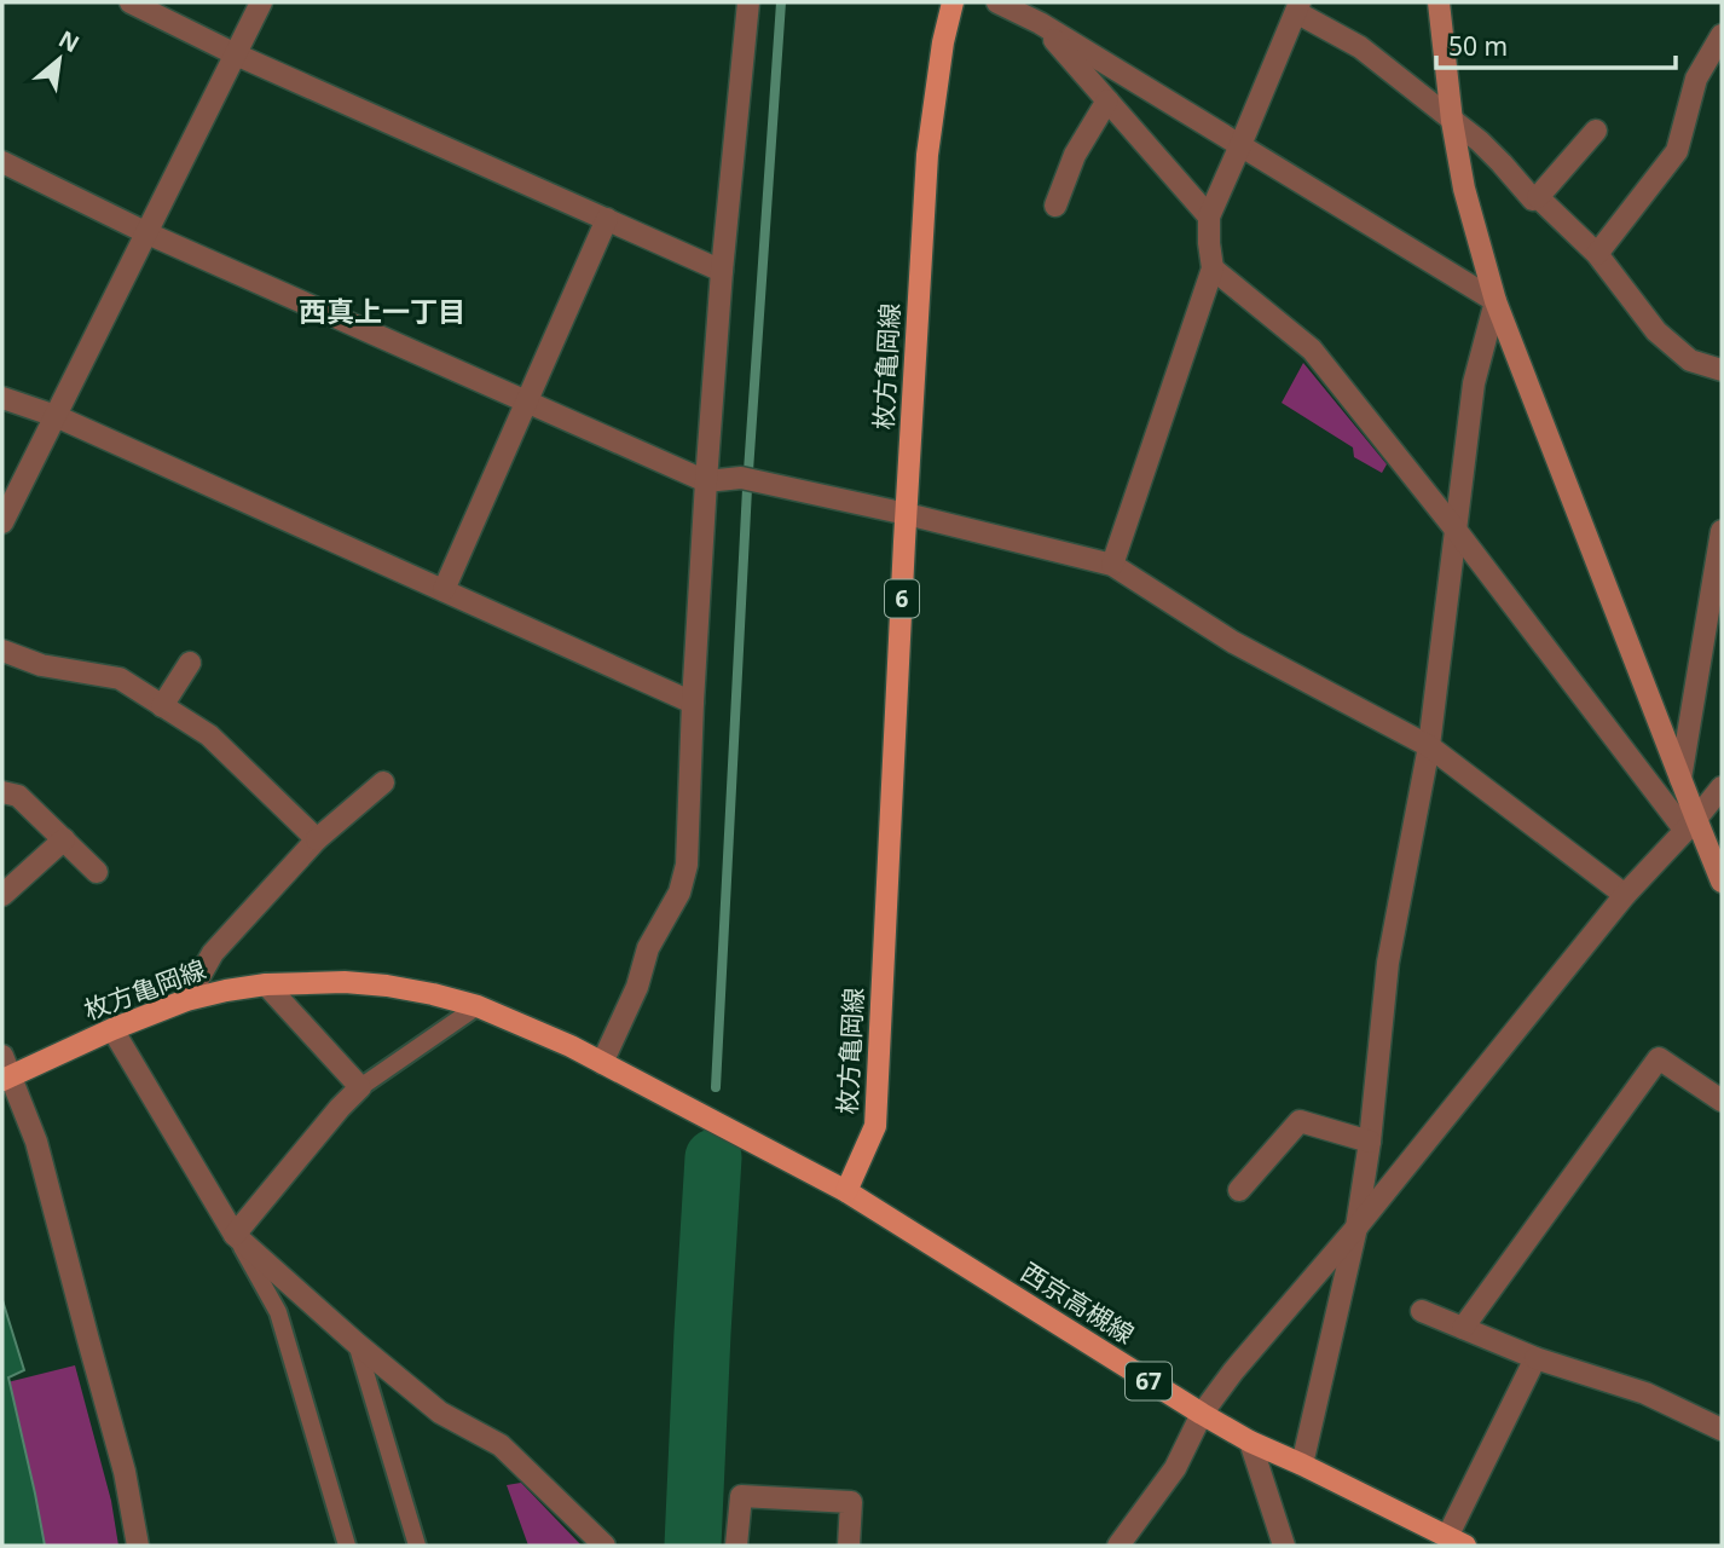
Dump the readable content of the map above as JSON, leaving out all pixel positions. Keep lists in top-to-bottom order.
{
  "streets": {
    "main road": [
      "枚方亀岡線",
      "6",
      "西京高槻線",
      "67"
    ]
  },
  "crossings": [
    ["枚方亀岡線", "西京高槻線"]
  ],
  "districts": ["西真上一丁目"],
  "scale_bar": "50 m",
  "north": "top right"
}
